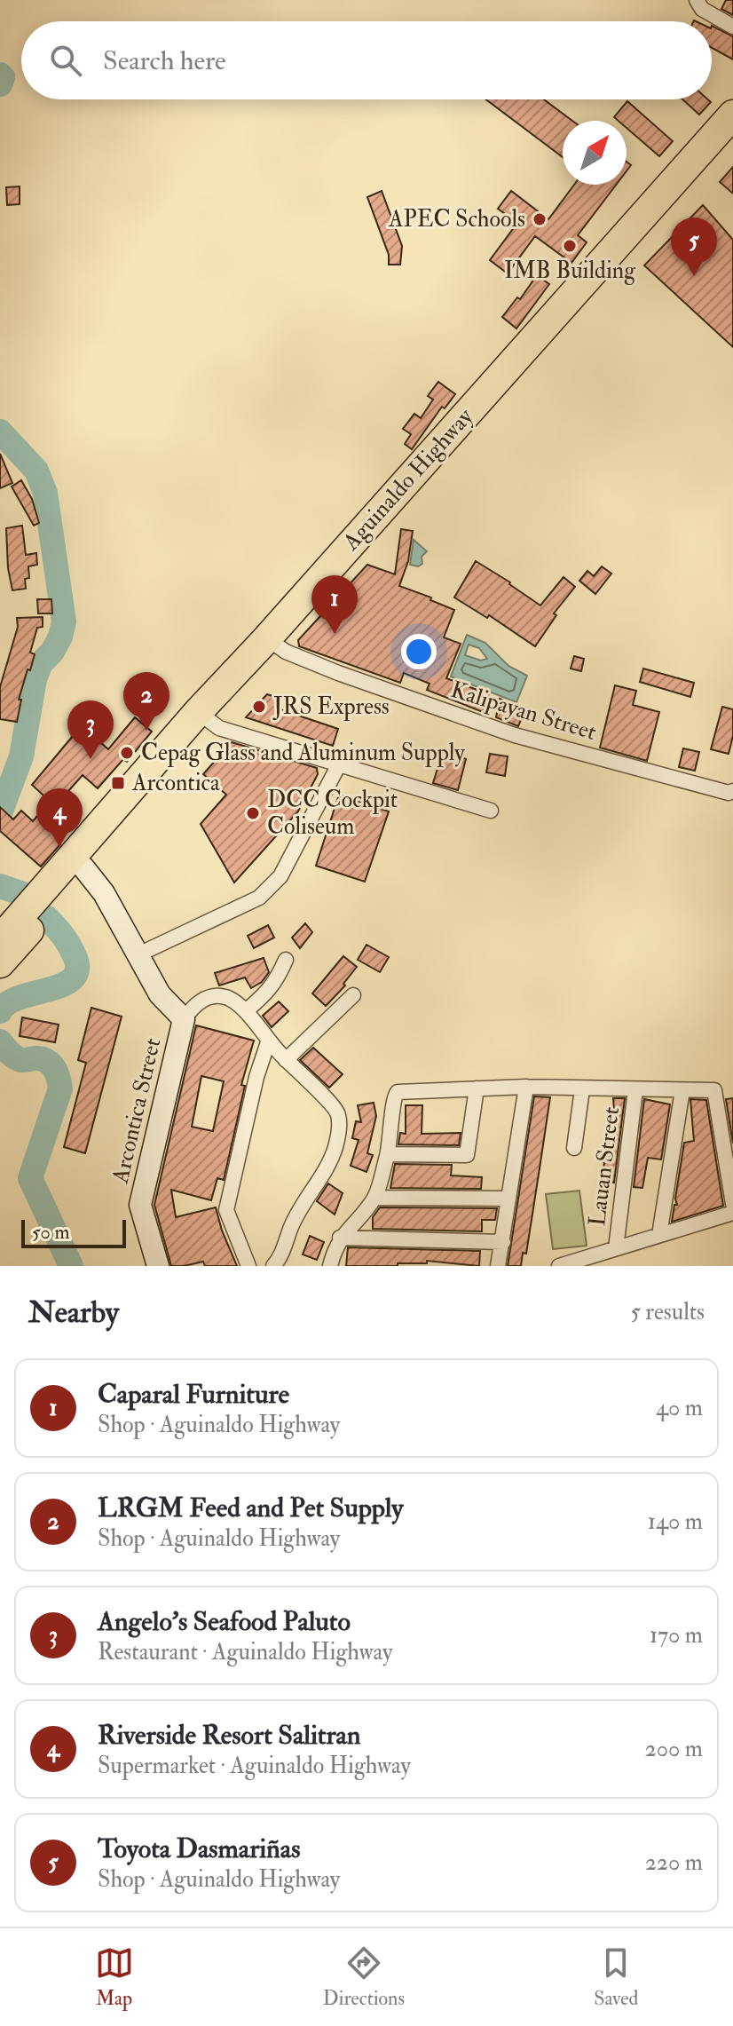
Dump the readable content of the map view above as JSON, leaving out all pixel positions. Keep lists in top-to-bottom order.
{
  "streets": {
    "highway": ["Aguinaldo Highway"],
    "street": ["Kalipayan Street", "Arcontica Street", "Lauan Street"]
  },
  "crossings": [
    ["Aguinaldo Highway", "Kalipayan Street"],
    ["Aguinaldo Highway", "Arcontica Street"]
  ],
  "places": {
    "other": [
      "APEC Schools",
      "IMB Building",
      "JRS Express",
      "Cepag Glass and Aluminum Supply",
      "DCC Cockpit Coliseum"
    ],
    "transit": ["Arcontica"]
  },
  "scale_bar": "50 m",
  "north": "top right",
  "page": {
    "search": "Search here",
    "pins": [
      "5",
      "1",
      "2",
      "3",
      "4"
    ],
    "scale": "50 m",
    "heading": ["Nearby", "5 results"],
    "list": [
      {
        "mark": "1",
        "name": "Caparal Furniture",
        "note": "Shop · Aguinaldo Highway",
        "value": "40 m"
      },
      {
        "mark": "2",
        "name": "LRGM Feed and Pet Supply",
        "note": "Shop · Aguinaldo Highway",
        "value": "140 m"
      },
      {
        "mark": "3",
        "name": "Angelo's Seafood Paluto",
        "note": "Restaurant · Aguinaldo Highway",
        "value": "170 m"
      },
      {
        "mark": "4",
        "name": "Riverside Resort Salitran",
        "note": "Supermarket · Aguinaldo Highway",
        "value": "200 m"
      },
      {
        "mark": "5",
        "name": "Toyota Dasmariñas",
        "note": "Shop · Aguinaldo Highway",
        "value": "220 m"
      }
    ],
    "nav": ["Map", "Directions", "Saved"]
  }
}
